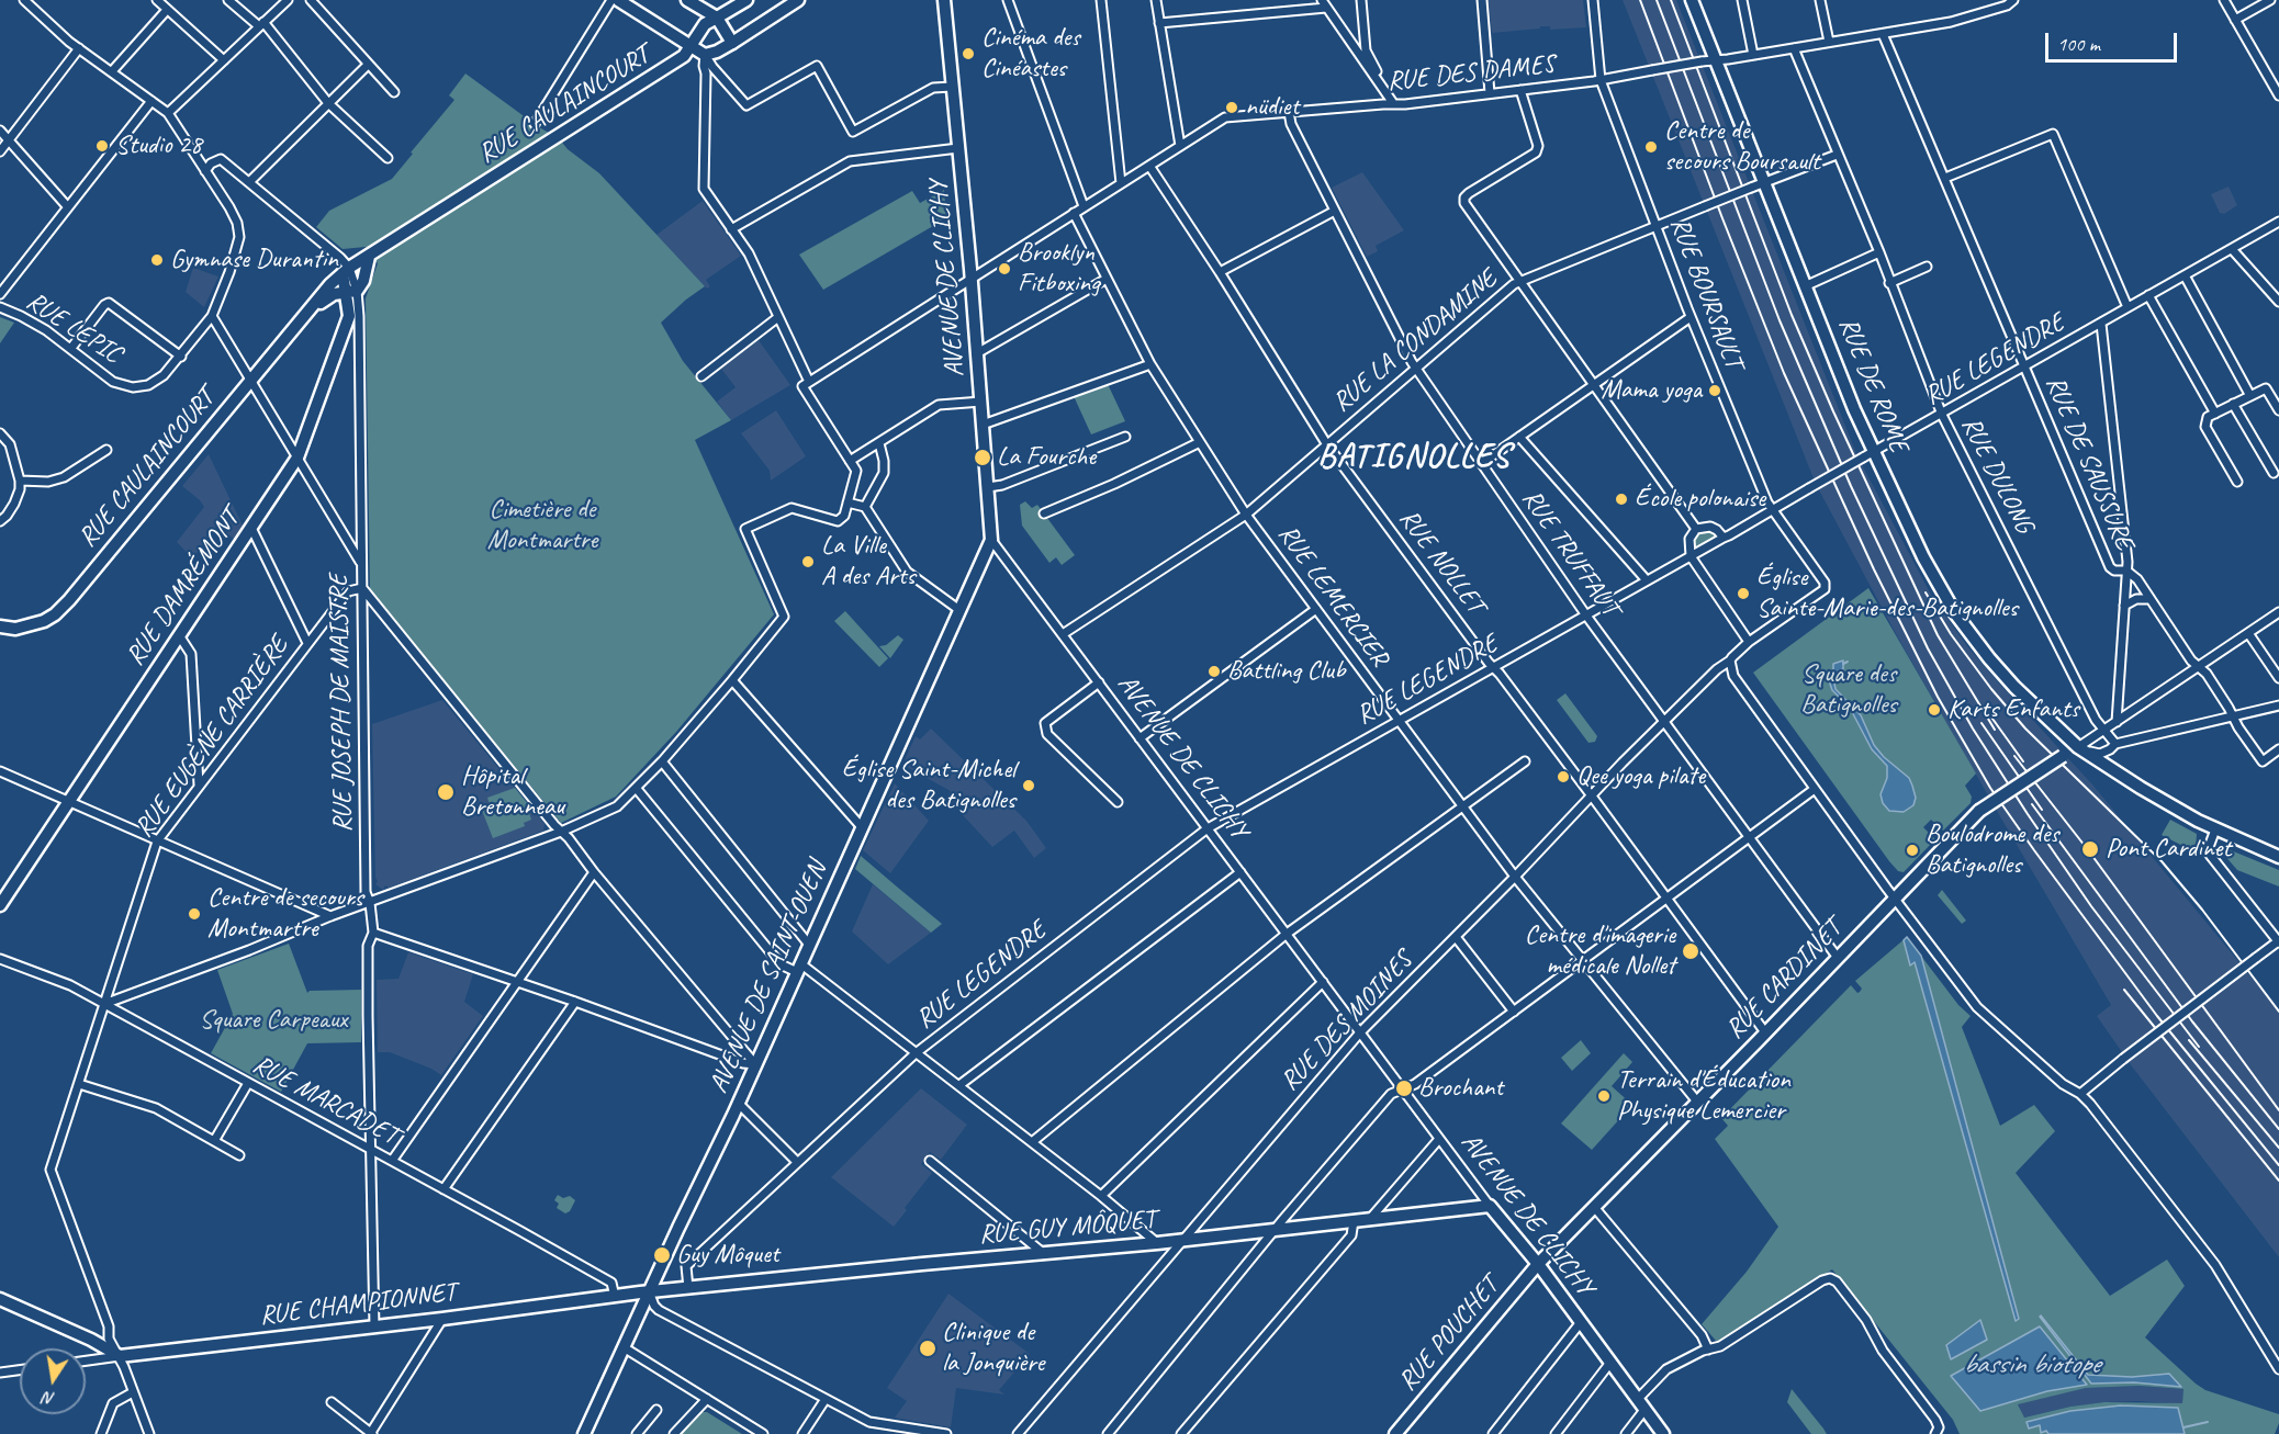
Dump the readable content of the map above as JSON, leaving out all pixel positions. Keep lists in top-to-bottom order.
{
  "streets": {
    "main road": [
      "RUE CAULAINCOURT",
      "AVENUE DE CLICHY",
      "RUE DE ROME",
      "RUE DAMRÉMONT",
      "AVENUE DE SAINT-OUEN",
      "RUE CARDINET",
      "RUE GUY MÔQUET",
      "RUE CHAMPIONNET",
      "RUE POUCHET"
    ],
    "street": [
      "RUE DES DAMES",
      "RUE BOURSAULT",
      "RUE LEPIC",
      "RUE LA CONDAMINE",
      "RUE LEGENDRE",
      "RUE DE SAUSSURE",
      "RUE DULONG",
      "RUE TRUFFAUT",
      "RUE NOLLET",
      "RUE LEMERCIER",
      "RUE JOSEPH DE MAISTRE",
      "RUE EUGÈNE CARRIÈRE",
      "RUE DES MOINES",
      "RUE MARCADET"
    ]
  },
  "crossings": [
    ["RUE DES DAMES", "AVENUE DE CLICHY"],
    ["RUE DES DAMES", "RUE BOURSAULT"],
    ["RUE DES DAMES", "RUE DE ROME"],
    ["RUE DES DAMES", "RUE DE SAUSSURE"],
    ["RUE DES DAMES", "RUE DULONG"],
    ["RUE DES DAMES", "RUE TRUFFAUT"],
    ["RUE DES DAMES", "RUE NOLLET"],
    ["RUE DES DAMES", "RUE LEMERCIER"],
    ["RUE CAULAINCOURT", "RUE DAMRÉMONT"],
    ["RUE CAULAINCOURT", "RUE JOSEPH DE MAISTRE"],
    ["AVENUE DE CLICHY", "RUE LA CONDAMINE"],
    ["AVENUE DE CLICHY", "RUE LEGENDRE"],
    ["AVENUE DE CLICHY", "AVENUE DE SAINT-OUEN"],
    ["AVENUE DE CLICHY", "RUE CARDINET"],
    ["AVENUE DE CLICHY", "RUE DES MOINES"],
    ["AVENUE DE CLICHY", "RUE GUY MÔQUET"],
    ["AVENUE DE CLICHY", "RUE POUCHET"],
    ["RUE BOURSAULT", "RUE LA CONDAMINE"],
    ["RUE BOURSAULT", "RUE LEGENDRE"],
    ["RUE BOURSAULT", "RUE DES MOINES"],
    ["RUE LA CONDAMINE", "RUE DE ROME"],
    ["RUE LA CONDAMINE", "RUE DULONG"],
    ["RUE LA CONDAMINE", "RUE TRUFFAUT"],
    ["RUE LA CONDAMINE", "RUE NOLLET"],
    ["RUE LA CONDAMINE", "RUE LEMERCIER"],
    ["RUE LEGENDRE", "RUE DE ROME"],
    ["RUE LEGENDRE", "RUE DE SAUSSURE"],
    ["RUE LEGENDRE", "RUE DULONG"],
    ["RUE LEGENDRE", "RUE TRUFFAUT"],
    ["RUE LEGENDRE", "RUE NOLLET"],
    ["RUE LEGENDRE", "RUE LEMERCIER"],
    ["RUE LEGENDRE", "RUE GUY MÔQUET"],
    ["RUE DE ROME", "RUE CARDINET"],
    ["RUE TRUFFAUT", "RUE CARDINET"],
    ["RUE TRUFFAUT", "RUE DES MOINES"],
    ["RUE NOLLET", "RUE CARDINET"],
    ["RUE NOLLET", "RUE DES MOINES"],
    ["RUE DAMRÉMONT", "RUE JOSEPH DE MAISTRE"],
    ["RUE LEMERCIER", "RUE CARDINET"],
    ["RUE LEMERCIER", "RUE DES MOINES"],
    ["RUE JOSEPH DE MAISTRE", "RUE EUGÈNE CARRIÈRE"],
    ["RUE JOSEPH DE MAISTRE", "RUE MARCADET"],
    ["RUE JOSEPH DE MAISTRE", "RUE CHAMPIONNET"],
    ["RUE EUGÈNE CARRIÈRE", "RUE MARCADET"],
    ["RUE EUGÈNE CARRIÈRE", "RUE CHAMPIONNET"],
    ["AVENUE DE SAINT-OUEN", "RUE GUY MÔQUET"],
    ["AVENUE DE SAINT-OUEN", "RUE CHAMPIONNET"],
    ["RUE CARDINET", "RUE POUCHET"],
    ["RUE DES MOINES", "RUE GUY MÔQUET"],
    ["RUE MARCADET", "RUE CHAMPIONNET"],
    ["RUE GUY MÔQUET", "RUE CHAMPIONNET"]
  ],
  "districts": ["BATIGNOLLES"],
  "water": ["bassin biotope"],
  "parks": ["Cimetière de Montmartre", "Square des Batignolles", "Square Carpeaux"],
  "places": [
    "Cinéma des Cinéastes",
    "nüdiet",
    "Studio 28",
    "Centre de secours Boursault",
    "Gymnase Durantin",
    "Brooklyn Fitboxing",
    "Mama yoga",
    "La Fourche",
    "École polonaise",
    "La Ville A des Arts",
    "Église Sainte-Marie-des-Batignolles",
    "Battling Club",
    "Karts Enfants",
    "Qee yoga pilate",
    "Église Saint-Michel des Batignolles",
    "Hôpital Bretonneau",
    "Pont Cardinet",
    "Boulodrome des Batignolles",
    "Centre de secours Montmartre",
    "Centre d'imagerie médicale Nollet",
    "Brochant",
    "Terrain d'Éducation Physique Lemercier",
    "Guy Môquet",
    "Clinique de la Jonquière"
  ],
  "scale_bar": "100 m",
  "north": "bottom"
}
